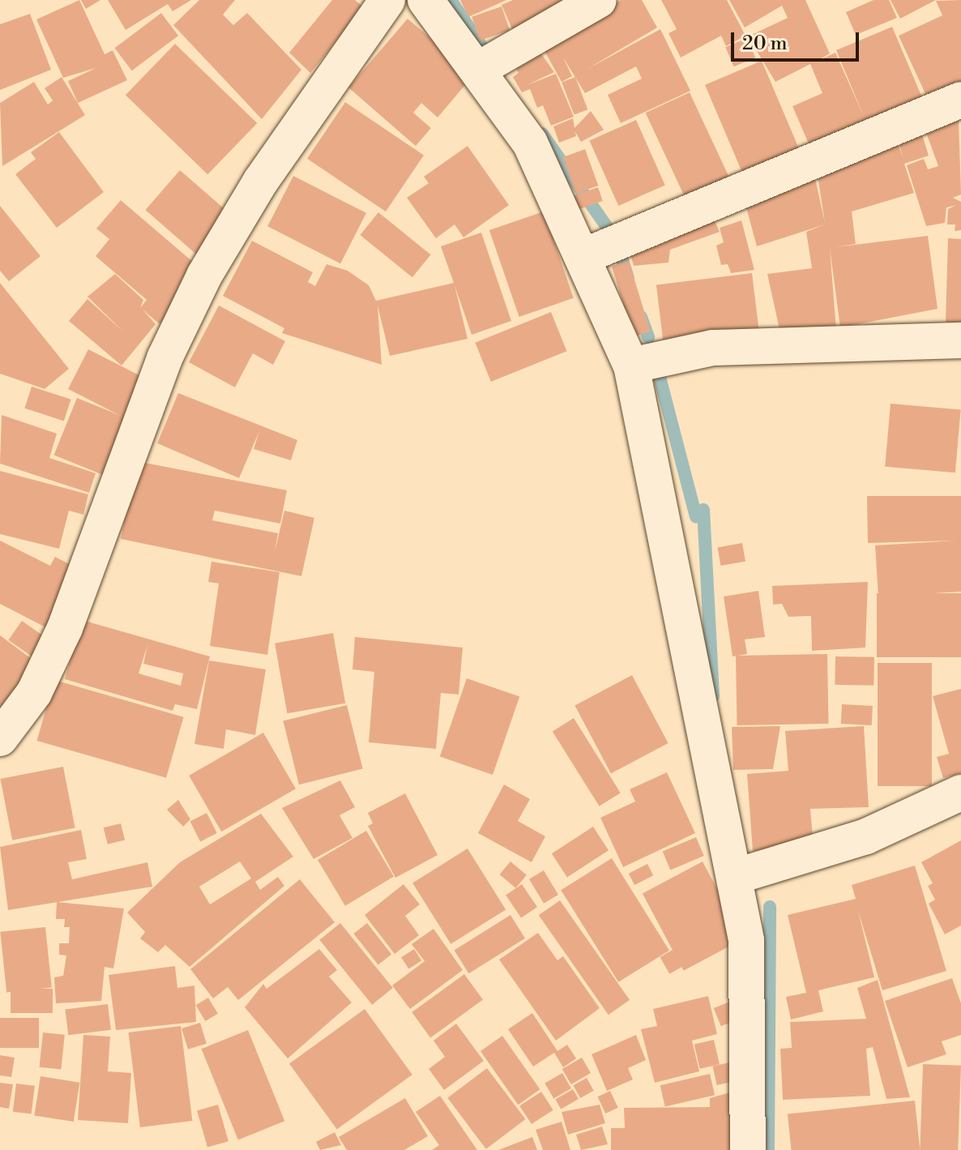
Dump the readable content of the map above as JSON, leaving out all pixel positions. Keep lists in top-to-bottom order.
{
  "scale_bar": "20 m"
}
